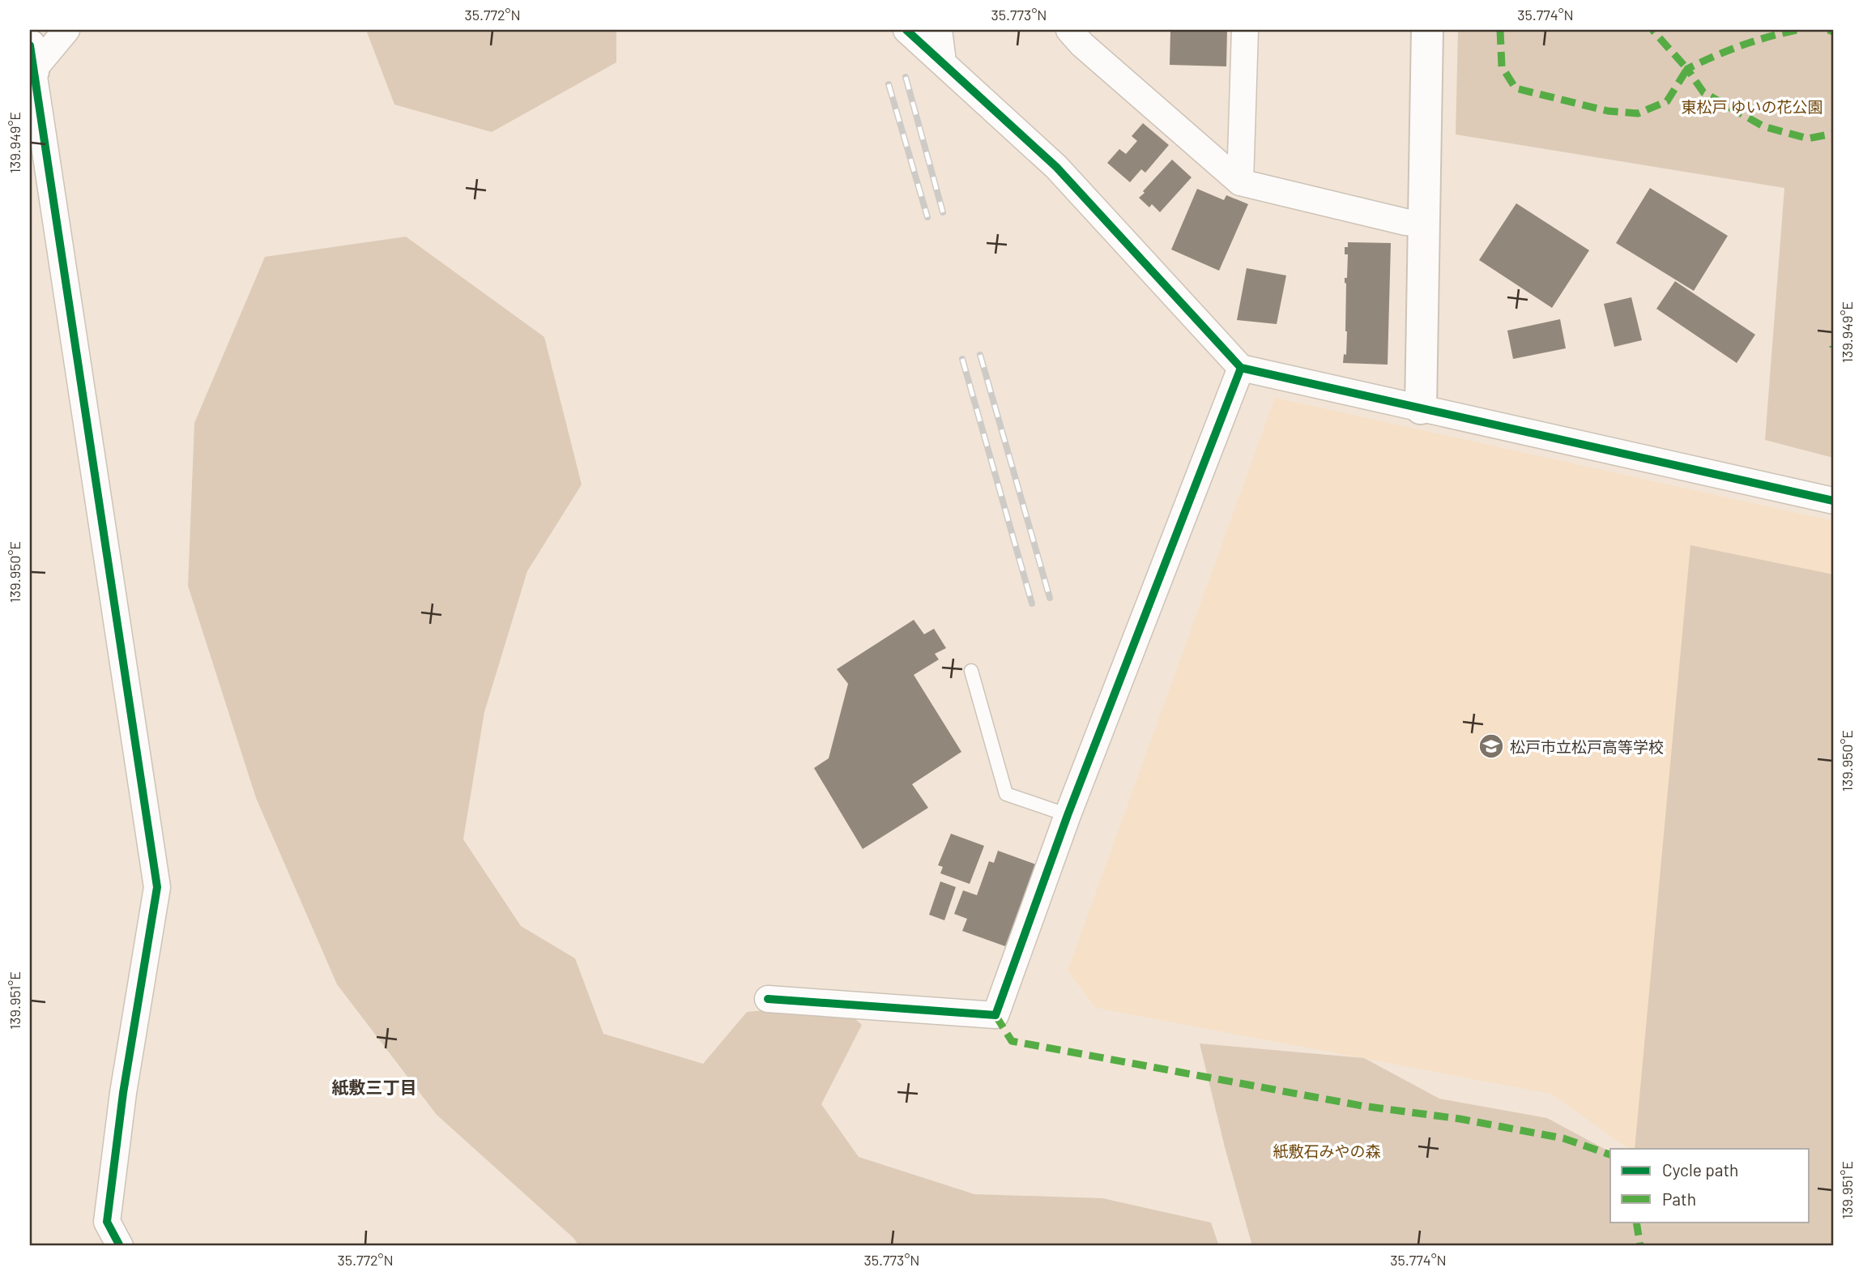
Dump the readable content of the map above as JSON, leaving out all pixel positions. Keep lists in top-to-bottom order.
{
  "districts": ["紙敷三丁目"],
  "parks": ["東松戸 ゆいの花公園", "紙敷石みやの森"],
  "places": {
    "school or university": ["松戸市立松戸高等学校"]
  },
  "legend": ["Cycle path", "Path"],
  "coordinates": [
    "35.772°N",
    "35.773°N",
    "35.774°N",
    "139.949°E",
    "139.950°E",
    "139.951°E"
  ]
}
